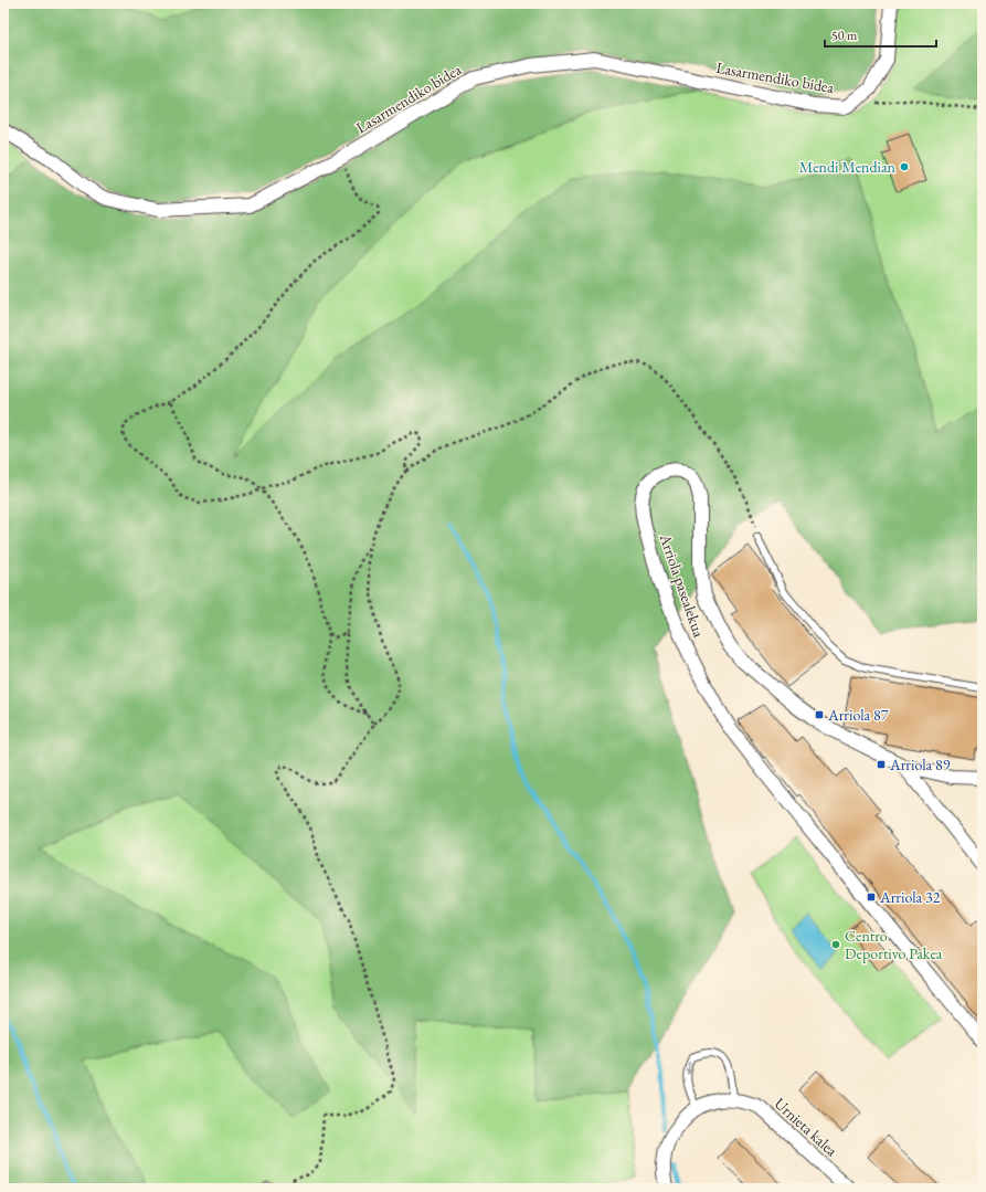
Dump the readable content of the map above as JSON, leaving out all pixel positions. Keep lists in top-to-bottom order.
{
  "streets": {
    "street": ["Lasarmendiko bidea", "Arriola pasealekua", "Urnieta kalea"]
  },
  "places": {
    "other": ["Mendi Mendian", "Centro Deportivo Pakea"],
    "transit": ["Arriola 87", "Arriola 89", "Arriola 32"]
  },
  "scale_bar": "50 m"
}
